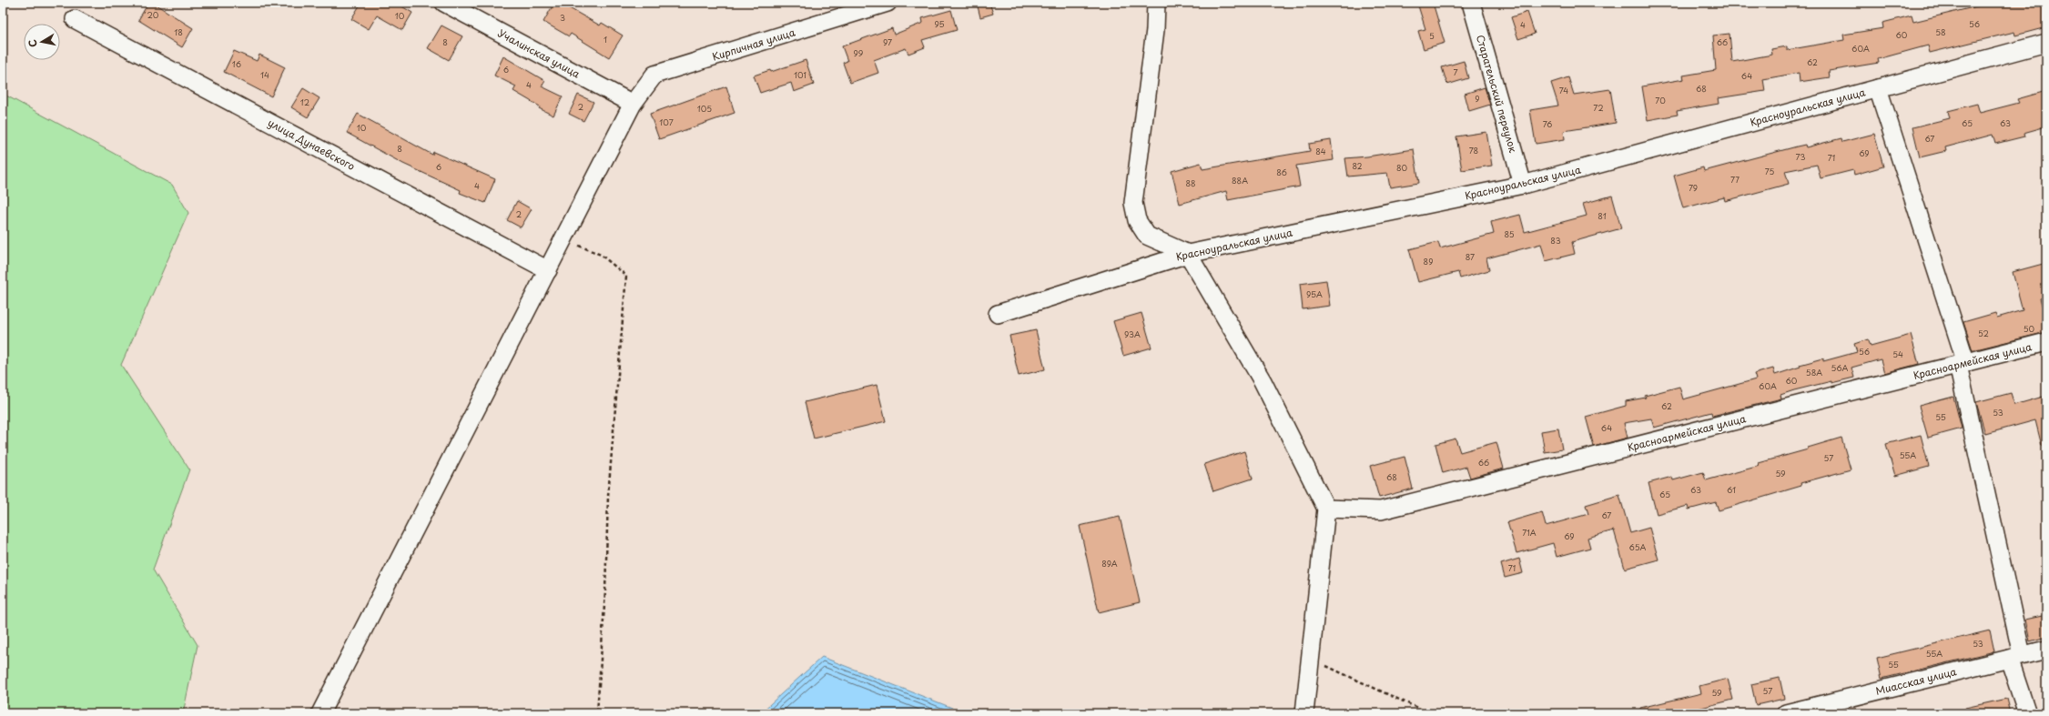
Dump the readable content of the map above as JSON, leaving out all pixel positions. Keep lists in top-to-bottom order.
{
  "streets": {
    "street": [
      "Кирпичная улица",
      "Учалинская улица",
      "Старательский переулок",
      "Красноуральская улица",
      "улица Дунаевского",
      "Красноармейская улица",
      "Миасская улица"
    ]
  },
  "crossings": [
    ["Кирпичная улица", "Учалинская улица"],
    ["Кирпичная улица", "улица Дунаевского"],
    ["Старательский переулок", "Красноуральская улица"]
  ],
  "house_numbers": [
    "20",
    "10",
    "3",
    "95",
    "56",
    "4",
    "18",
    "58",
    "60",
    "5",
    "1",
    "8",
    "97",
    "66",
    "60А",
    "99",
    "62",
    "16",
    "6",
    "7",
    "14",
    "101",
    "64",
    "4",
    "68",
    "74",
    "9",
    "70",
    "12",
    "2",
    "72",
    "105",
    "107",
    "65",
    "63",
    "76",
    "10",
    "67",
    "8",
    "78",
    "84",
    "69",
    "73",
    "71",
    "82",
    "6",
    "80",
    "75",
    "86",
    "77",
    "88А",
    "88",
    "4",
    "79",
    "2",
    "81",
    "85",
    "83",
    "87",
    "89",
    "95А",
    "50",
    "52",
    "93А",
    "56",
    "54",
    "56А",
    "58А",
    "60",
    "60А",
    "62",
    "53",
    "55",
    "64",
    "55А",
    "57",
    "66",
    "59",
    "68",
    "63",
    "61",
    "65",
    "67",
    "71А",
    "69",
    "65А",
    "89А",
    "71",
    "53",
    "55А",
    "55",
    "57",
    "59"
  ],
  "north": "left"
}
